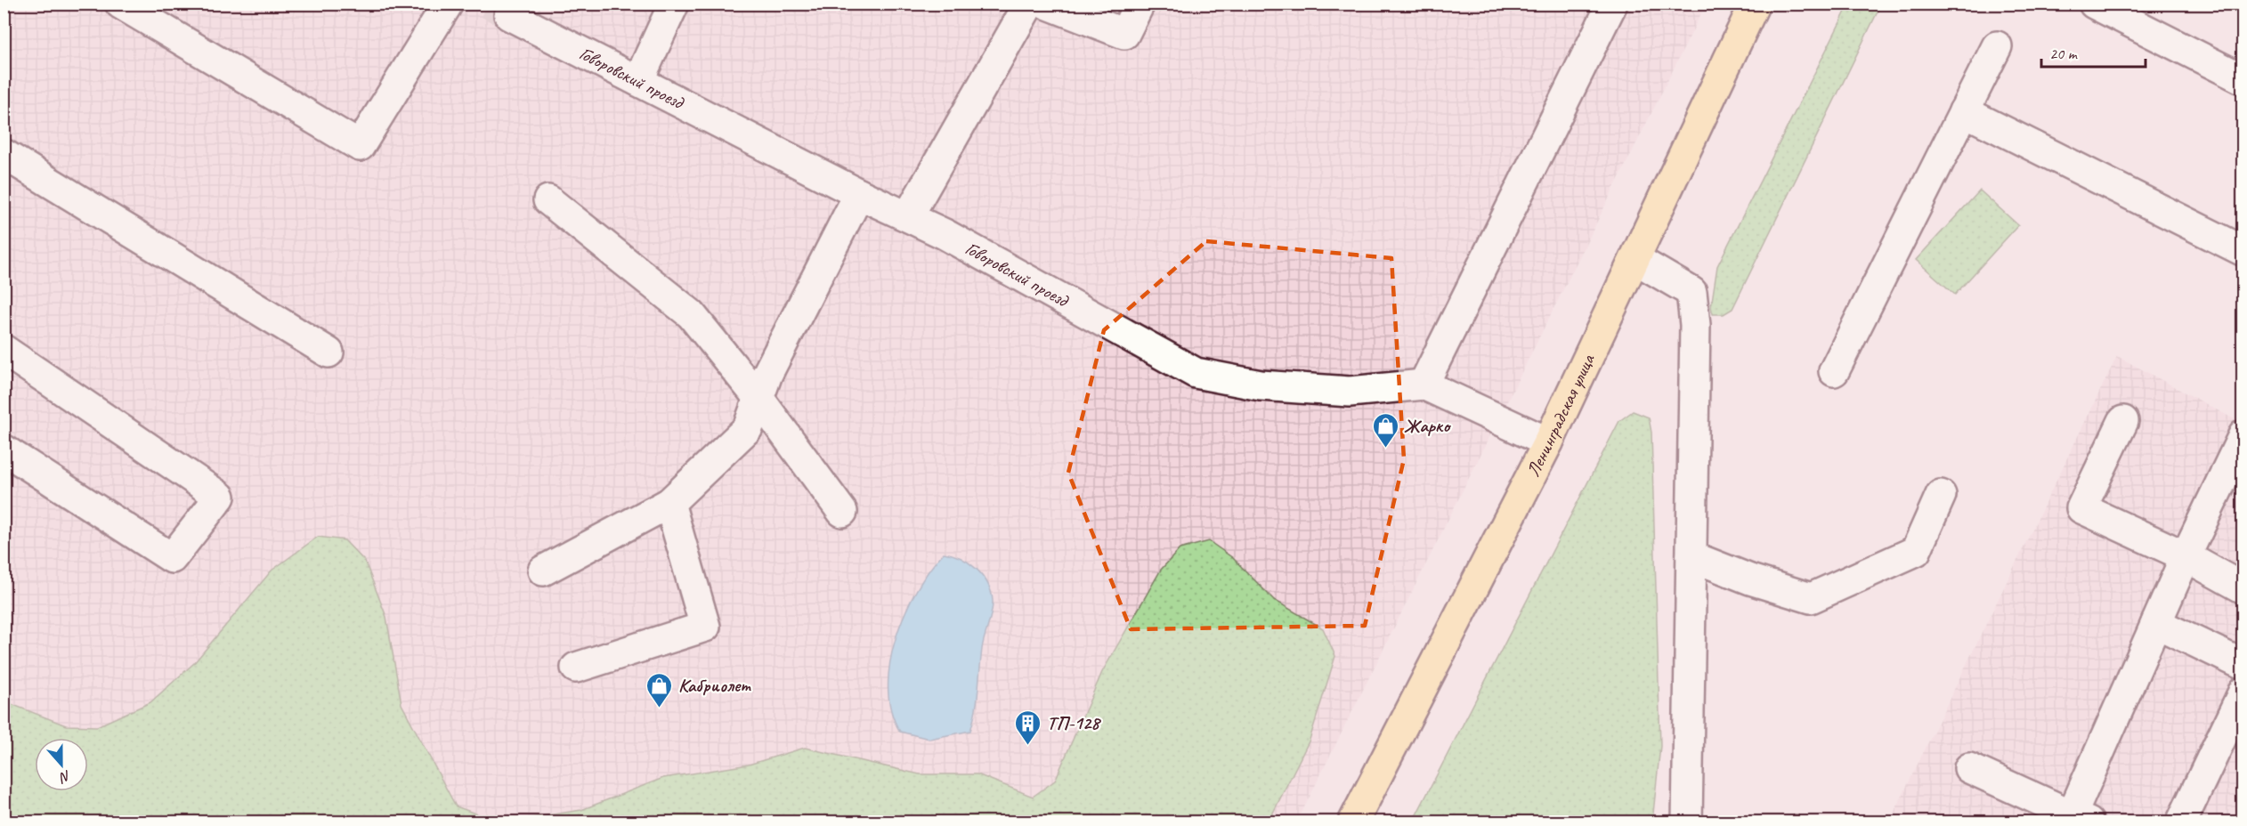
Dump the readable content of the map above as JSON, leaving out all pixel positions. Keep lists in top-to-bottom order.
{
  "streets": {
    "main road": ["Ленинградская улица"],
    "street": ["Говоровский проезд"]
  },
  "places": {
    "shop": ["Жарко", "Кабриолет"],
    "building": ["ТП-128"]
  },
  "scale_bar": "20 m",
  "north": "bottom"
}
